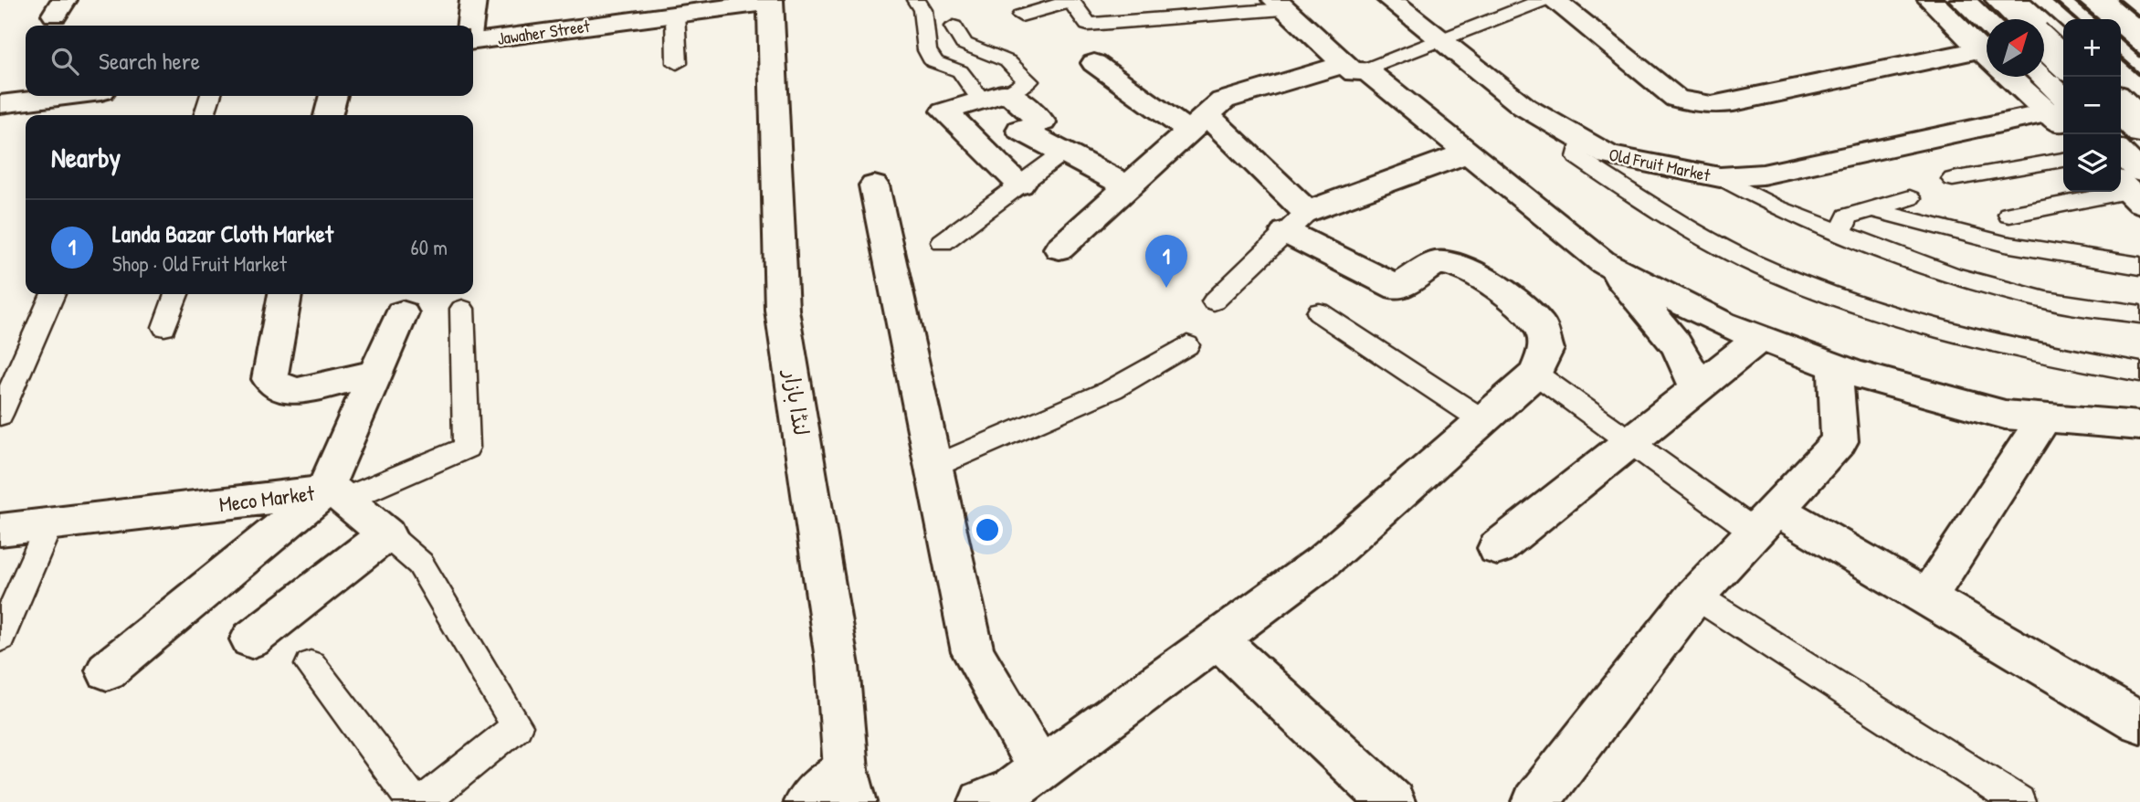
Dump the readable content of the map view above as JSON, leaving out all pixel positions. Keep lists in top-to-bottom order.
{
  "streets": {
    "street": [
      "Jawaher Street",
      "Old Fruit Market",
      "لنڈا بازار",
      "Meco Market"
    ]
  },
  "crossings": [
    ["Jawaher Street", "لنڈا بازار"]
  ],
  "north": "top right",
  "page": {
    "map_buttons": ["+", "−"],
    "search": "Search here",
    "heading": "Nearby",
    "list": [
      {
        "mark": "1",
        "name": "Landa Bazar Cloth Market",
        "note": "Shop · Old Fruit Market",
        "value": "60 m"
      }
    ],
    "pins": "1"
  }
}
